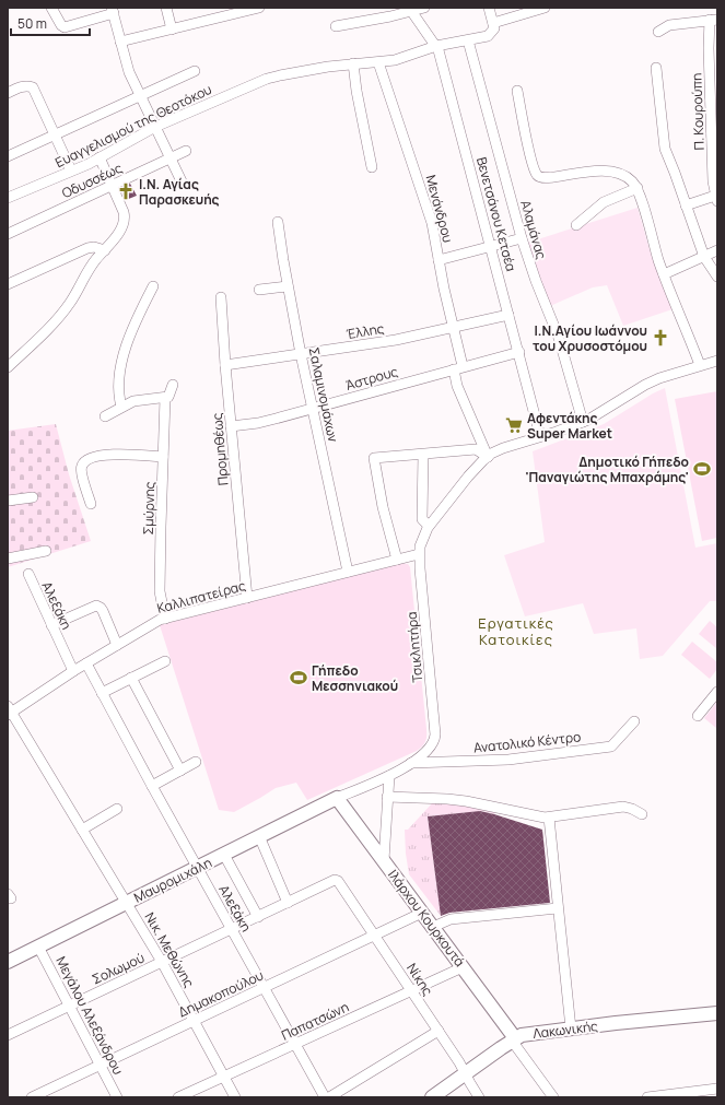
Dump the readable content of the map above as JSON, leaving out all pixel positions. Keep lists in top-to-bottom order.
{
  "streets": {
    "main road": ["Μαυρομιχάλη", "Ιλάρχου Κουρκουτά", "Λακωνικής"],
    "street": [
      "Π. Κουρούπη",
      "Ευαγγελισμού της Θεοτόκου",
      "Οδυσσέως",
      "Μενάνδρου",
      "Βενετσάνου Κετσέα",
      "Αλαμάνας",
      "Έλλης",
      "Άστρους",
      "Σαλαμινομάχων",
      "Προμηθέως",
      "Σμύρνης",
      "Καλλιπατείρας",
      "Αλεξάκη",
      "Τσικλητήρα",
      "Ανατολικό Κέντρο",
      "Νικ. Μεθώνης",
      "Σολωμού",
      "Νίκης",
      "Δημακοπούλου",
      "Μεγάλου Αλεξάνδρου",
      "Παπατσώνη"
    ]
  },
  "crossings": [
    ["Ευαγγελισμού της Θεοτόκου", "Μενάνδρου"],
    ["Ευαγγελισμού της Θεοτόκου", "Βενετσάνου Κετσέα"],
    ["Ευαγγελισμού της Θεοτόκου", "Αλαμάνας"],
    ["Μενάνδρου", "Έλλης"],
    ["Μενάνδρου", "Άστρους"],
    ["Βενετσάνου Κετσέα", "Έλλης"],
    ["Βενετσάνου Κετσέα", "Άστρους"],
    ["Έλλης", "Σαλαμινομάχων"],
    ["Έλλης", "Προμηθέως"],
    ["Άστρους", "Σαλαμινομάχων"],
    ["Άστρους", "Προμηθέως"],
    ["Σαλαμινομάχων", "Καλλιπατείρας"],
    ["Προμηθέως", "Καλλιπατείρας"],
    ["Σμύρνης", "Καλλιπατείρας"],
    ["Καλλιπατείρας", "Αλεξάκη"],
    ["Καλλιπατείρας", "Τσικλητήρα"],
    ["Καλλιπατείρας", "Νικ. Μεθώνης"],
    ["Αλεξάκη", "Μαυρομιχάλη"],
    ["Αλεξάκη", "Σολωμού"],
    ["Αλεξάκη", "Δημακοπούλου"],
    ["Αλεξάκη", "Παπατσώνη"],
    ["Τσικλητήρα", "Ανατολικό Κέντρο"],
    ["Μαυρομιχάλη", "Ιλάρχου Κουρκουτά"],
    ["Μαυρομιχάλη", "Νικ. Μεθώνης"],
    ["Μαυρομιχάλη", "Μεγάλου Αλεξάνδρου"],
    ["Ιλάρχου Κουρκουτά", "Δημακοπούλου"],
    ["Ιλάρχου Κουρκουτά", "Παπατσώνη"],
    ["Ιλάρχου Κουρκουτά", "Λακωνικής"],
    ["Νικ. Μεθώνης", "Σολωμού"],
    ["Νικ. Μεθώνης", "Δημακοπούλου"],
    ["Νικ. Μεθώνης", "Παπατσώνη"],
    ["Σολωμού", "Νίκης"],
    ["Σολωμού", "Μεγάλου Αλεξάνδρου"],
    ["Νίκης", "Δημακοπούλου"],
    ["Νίκης", "Παπατσώνη"],
    ["Νίκης", "Λακωνικής"],
    ["Δημακοπούλου", "Μεγάλου Αλεξάνδρου"]
  ],
  "districts": ["Εργατικές Κατοικίες"],
  "places": {
    "church": ["Ι.Ν. Αγίας Παρασκευής", "Ι.Ν.Αγίου Ιωάννου του Χρυσοστόμου"],
    "supermarket": ["Αφεντάκης Super Market"],
    "sports": ["Δημοτικό Γήπεδο 'Παναγιώτης Μπαχράμης'", "Γήπεδο Μεσσηνιακού"]
  },
  "scale_bar": "50 m"
}
